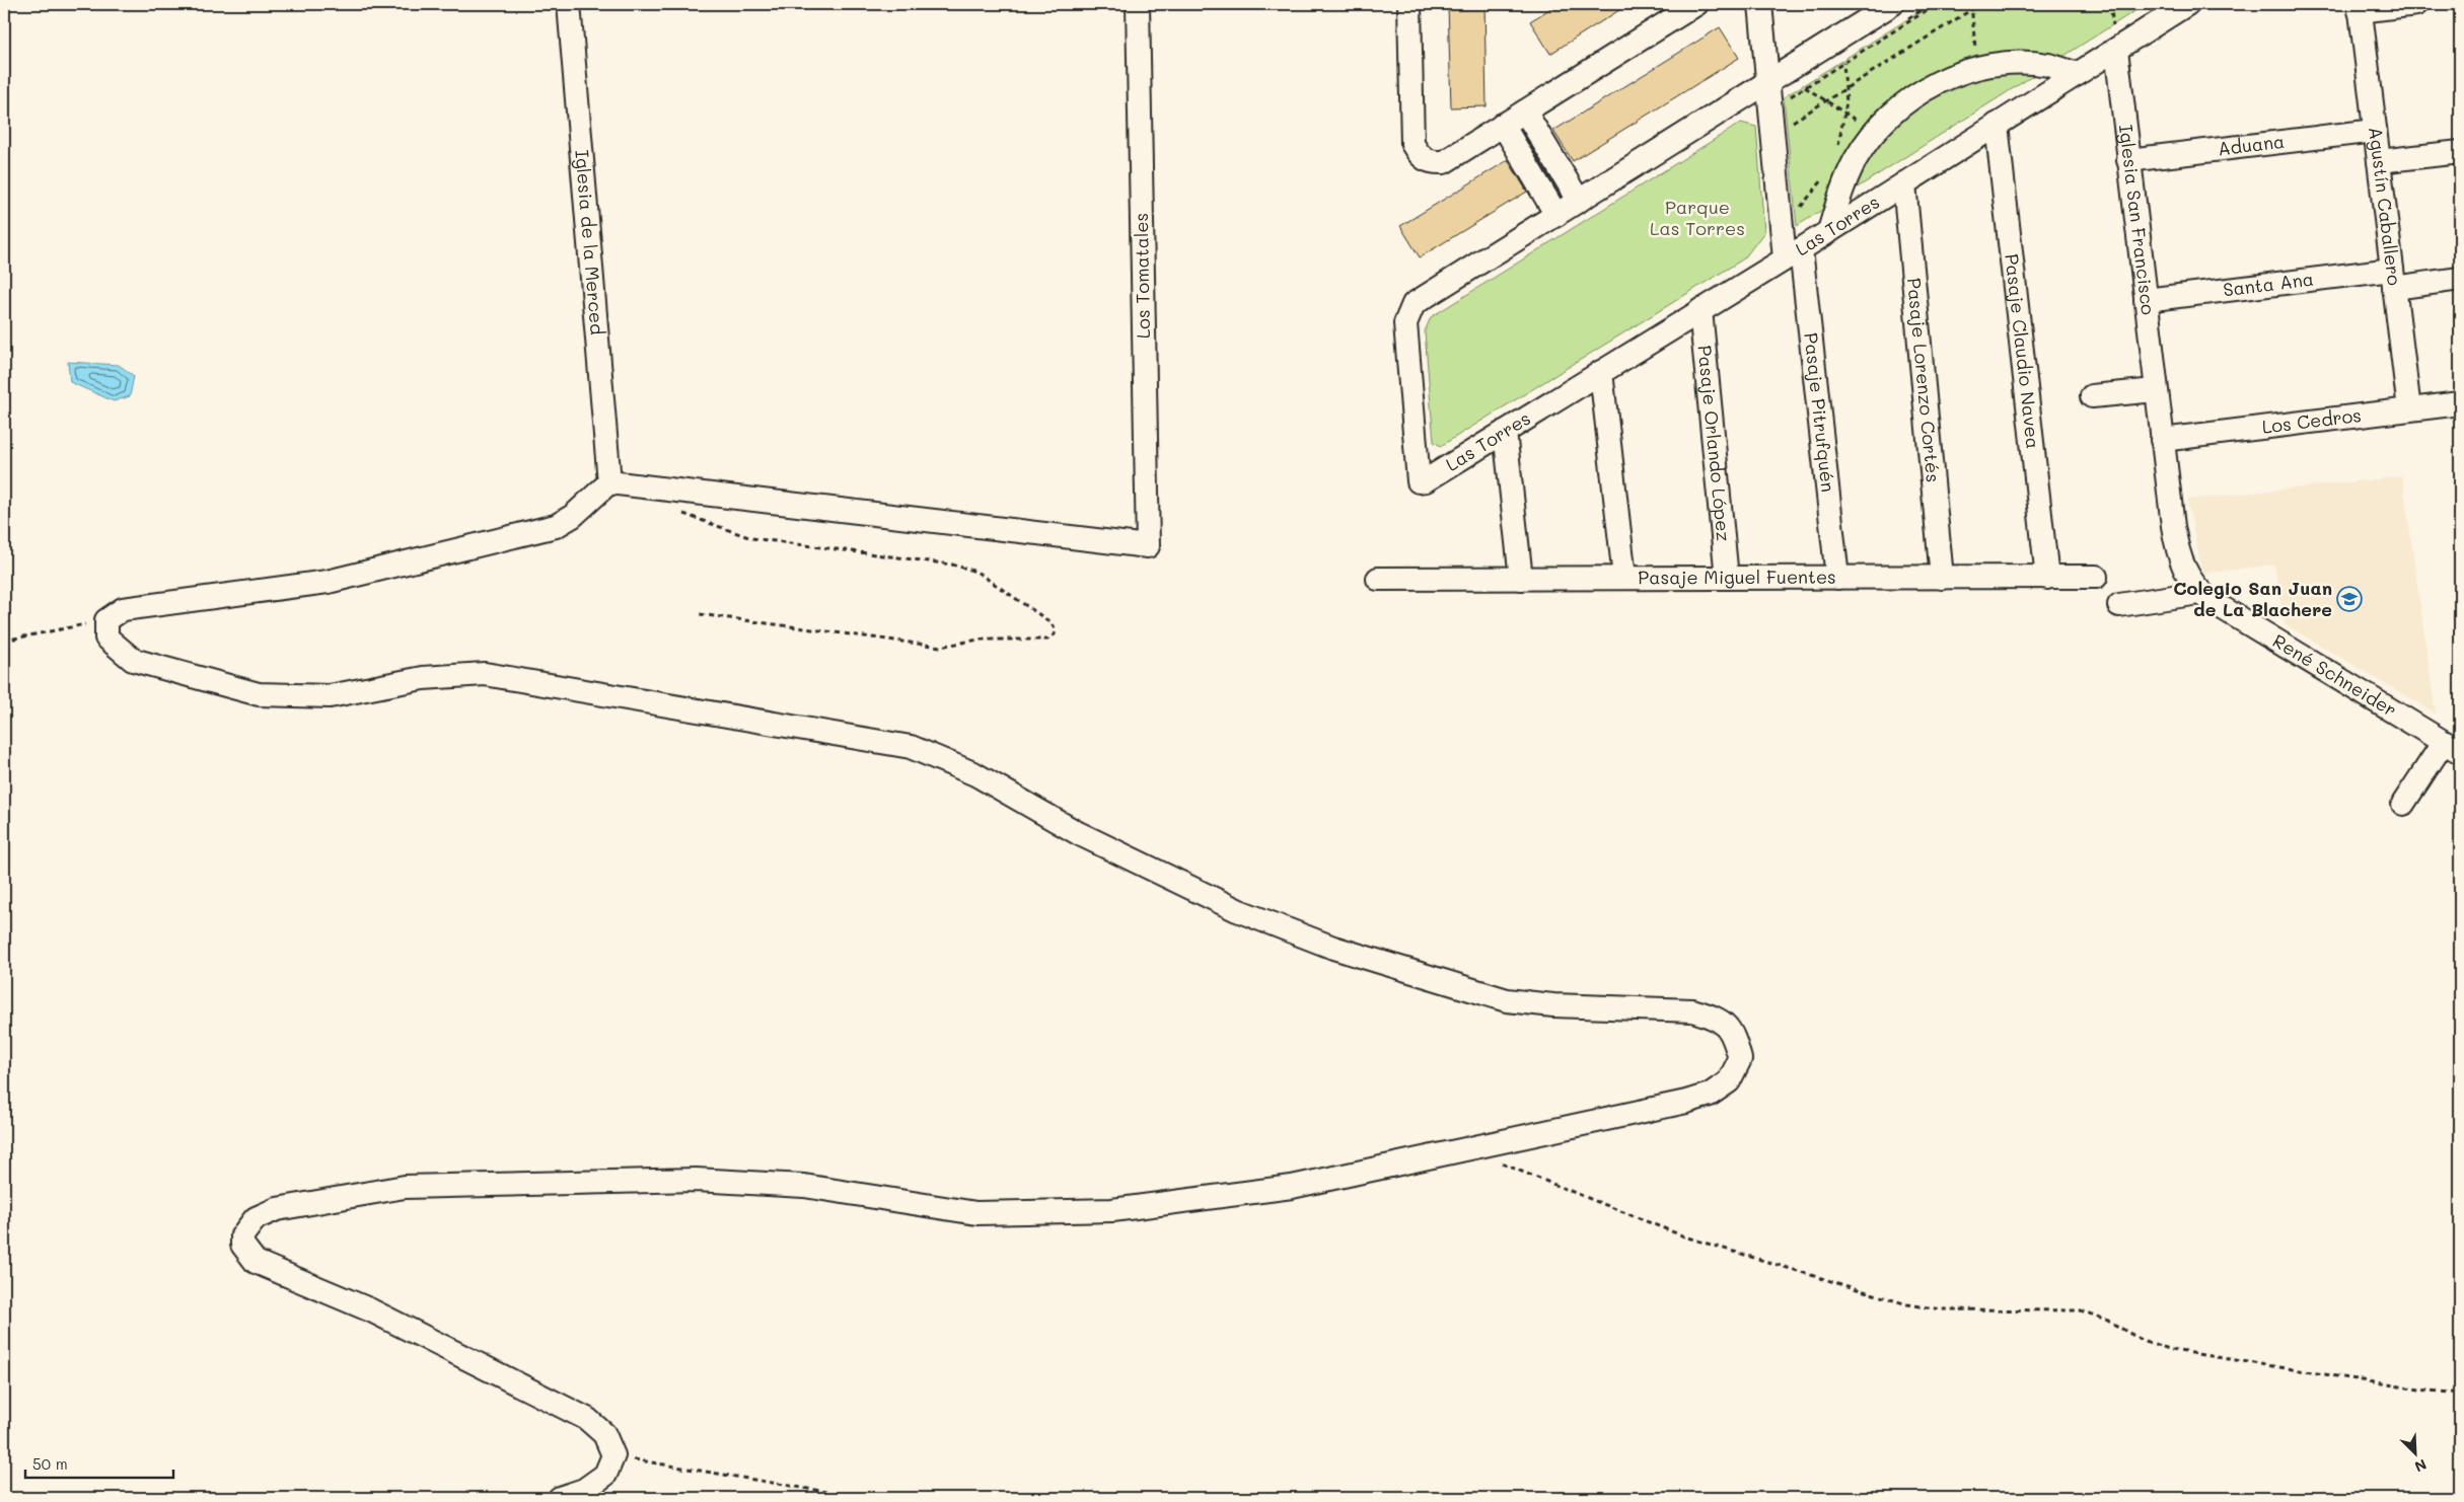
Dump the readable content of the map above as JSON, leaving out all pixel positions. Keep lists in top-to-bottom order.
{
  "streets": {
    "street": [
      "Aduana",
      "Agustín Caballero",
      "Iglesia San Francisco",
      "Las Torres",
      "Iglesia de la Merced",
      "Los Tomatales",
      "Santa Ana",
      "Pasaje Claudio Navea",
      "Pasaje Lorenzo Cortés",
      "Pasaje Pitrufquén",
      "Los Cedros",
      "Pasaje Orlando López",
      "Pasaje Miguel Fuentes",
      "René Schneider"
    ]
  },
  "crossings": [
    ["Aduana", "Agustín Caballero"],
    ["Aduana", "Iglesia San Francisco"],
    ["Agustín Caballero", "Santa Ana"],
    ["Agustín Caballero", "Los Cedros"],
    ["Iglesia San Francisco", "Las Torres"],
    ["Iglesia San Francisco", "Santa Ana"],
    ["Iglesia San Francisco", "Los Cedros"],
    ["Iglesia San Francisco", "René Schneider"],
    ["Las Torres", "Pasaje Claudio Navea"],
    ["Las Torres", "Pasaje Lorenzo Cortés"],
    ["Las Torres", "Pasaje Pitrufquén"],
    ["Las Torres", "Pasaje Orlando López"],
    ["Iglesia de la Merced", "Los Tomatales"],
    ["Pasaje Claudio Navea", "Pasaje Miguel Fuentes"],
    ["Pasaje Lorenzo Cortés", "Pasaje Miguel Fuentes"],
    ["Pasaje Pitrufquén", "Pasaje Miguel Fuentes"],
    ["Pasaje Orlando López", "Pasaje Miguel Fuentes"]
  ],
  "parks": ["Parque Las Torres"],
  "places": {
    "school or university": ["Colegio San Juan de La Blachere"]
  },
  "scale_bar": "50 m",
  "north": "bottom right"
}
